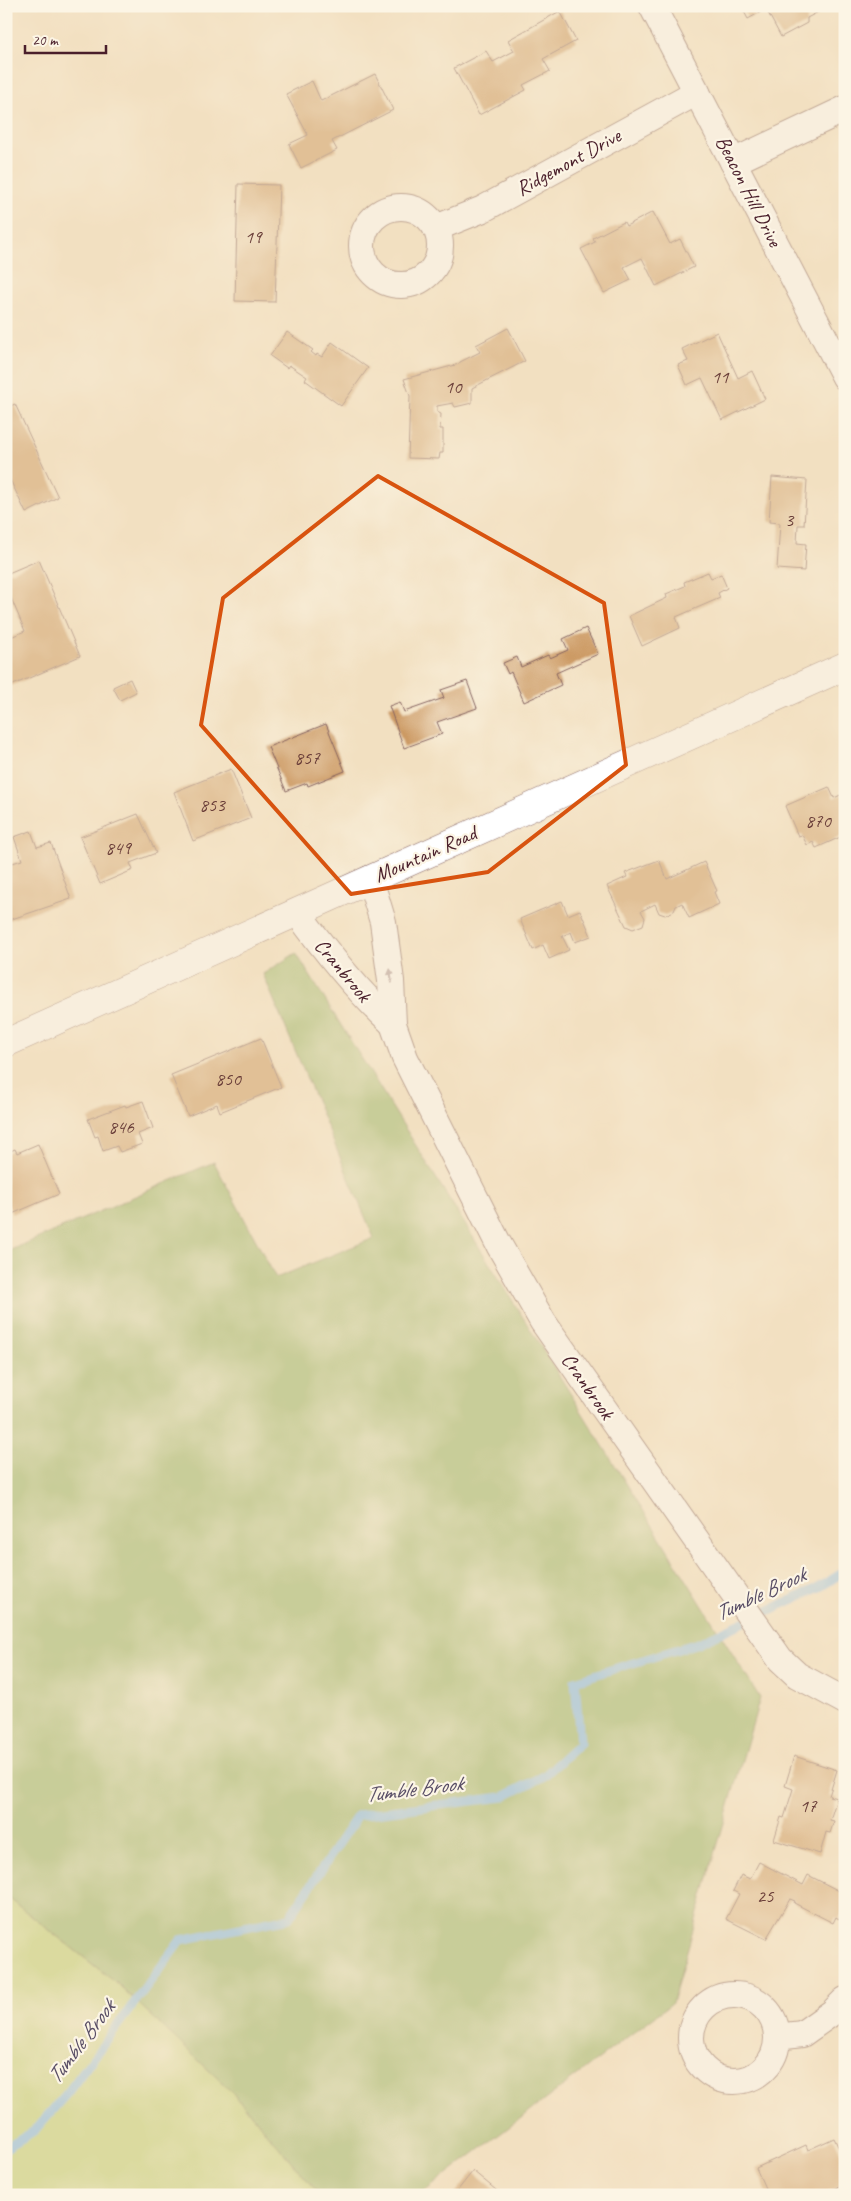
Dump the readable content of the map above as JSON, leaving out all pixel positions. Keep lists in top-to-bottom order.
{
  "streets": {
    "main road": ["Mountain Road"],
    "street": ["Ridgemont Drive", "Beacon Hill Drive", "Cranbrook"]
  },
  "crossings": [
    ["Ridgemont Drive", "Beacon Hill Drive"],
    ["Mountain Road", "Cranbrook"]
  ],
  "water": ["Tumble Brook"],
  "house_numbers": [
    "19",
    "11",
    "10",
    "3",
    "857",
    "853",
    "870",
    "849",
    "850",
    "846",
    "17",
    "25"
  ],
  "scale_bar": "20 m"
}
